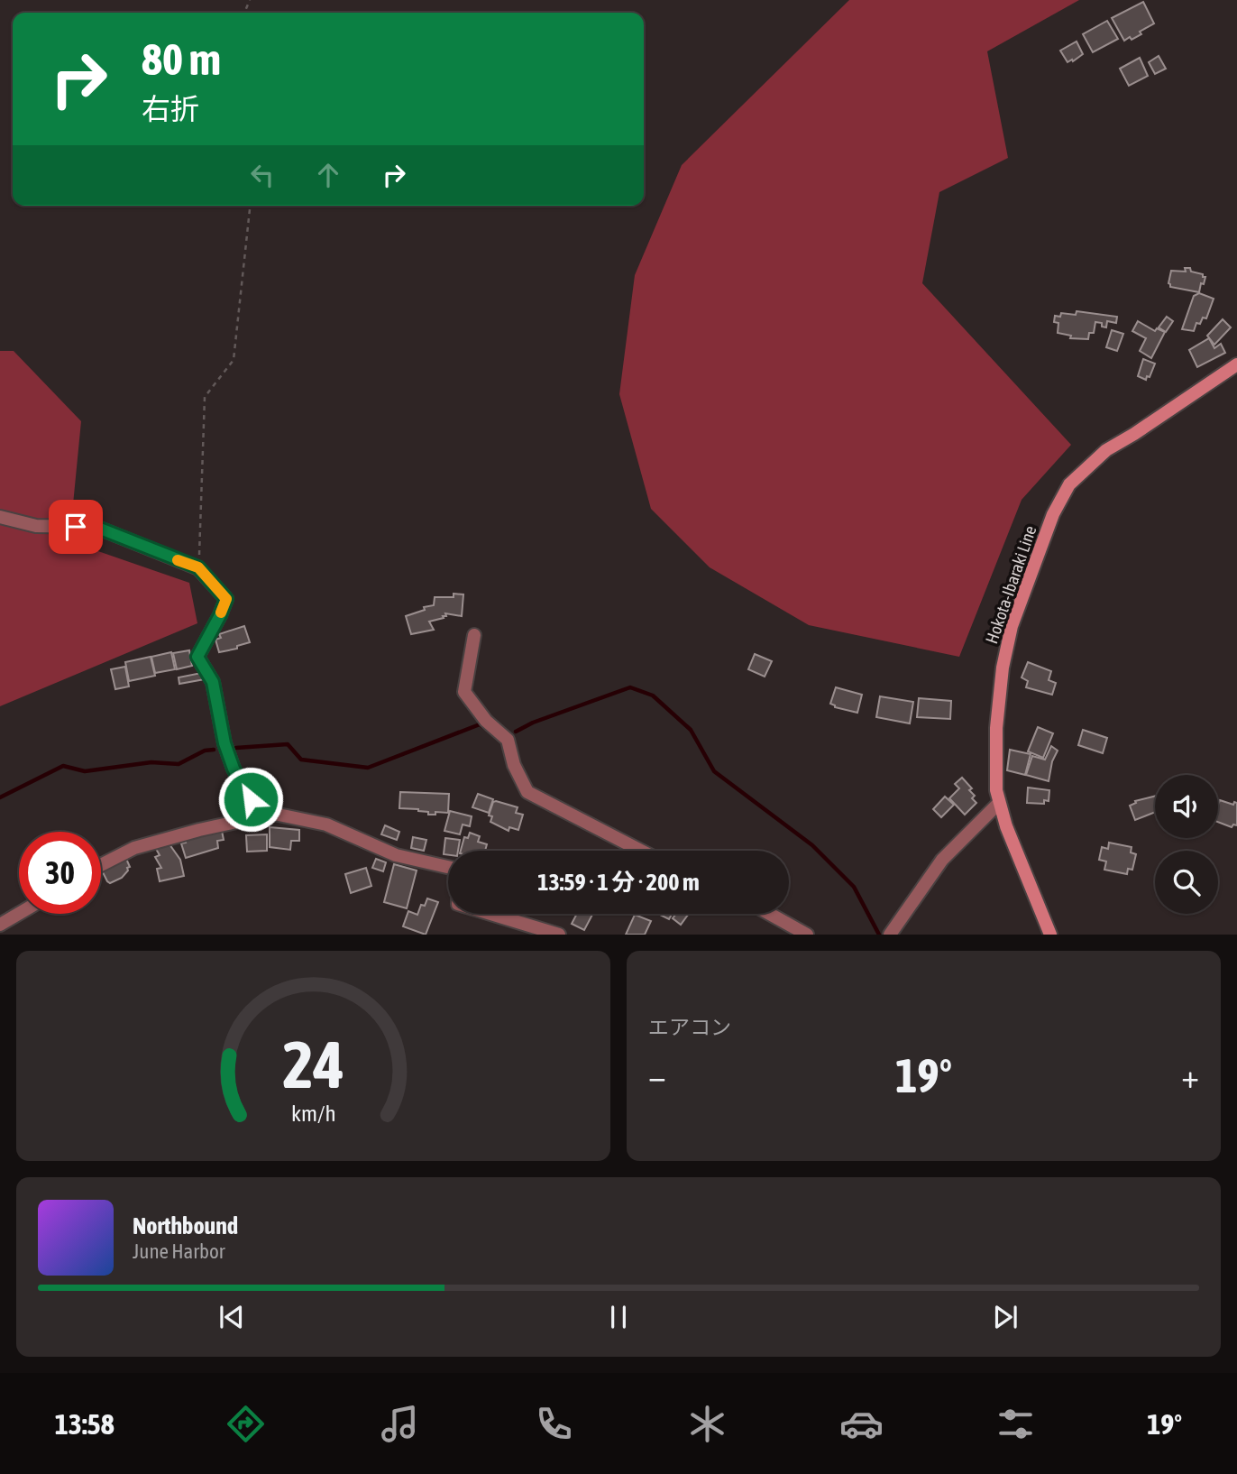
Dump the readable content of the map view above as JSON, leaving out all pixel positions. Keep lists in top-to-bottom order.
{
  "streets": {
    "main road": ["Hokota-Ibaraki Line"]
  },
  "page": {
    "turn": ["80 m", "右折"],
    "limit": "30",
    "trip": "13:59 · 1 分 · 200 m",
    "tile": "エアコン",
    "heat": ["−", "19°", "+"],
    "song": ["Northbound", "June Harbor"],
    "tabs": ["13:58", "19°"],
    "gauge": ["24", "km/h"]
  }
}
